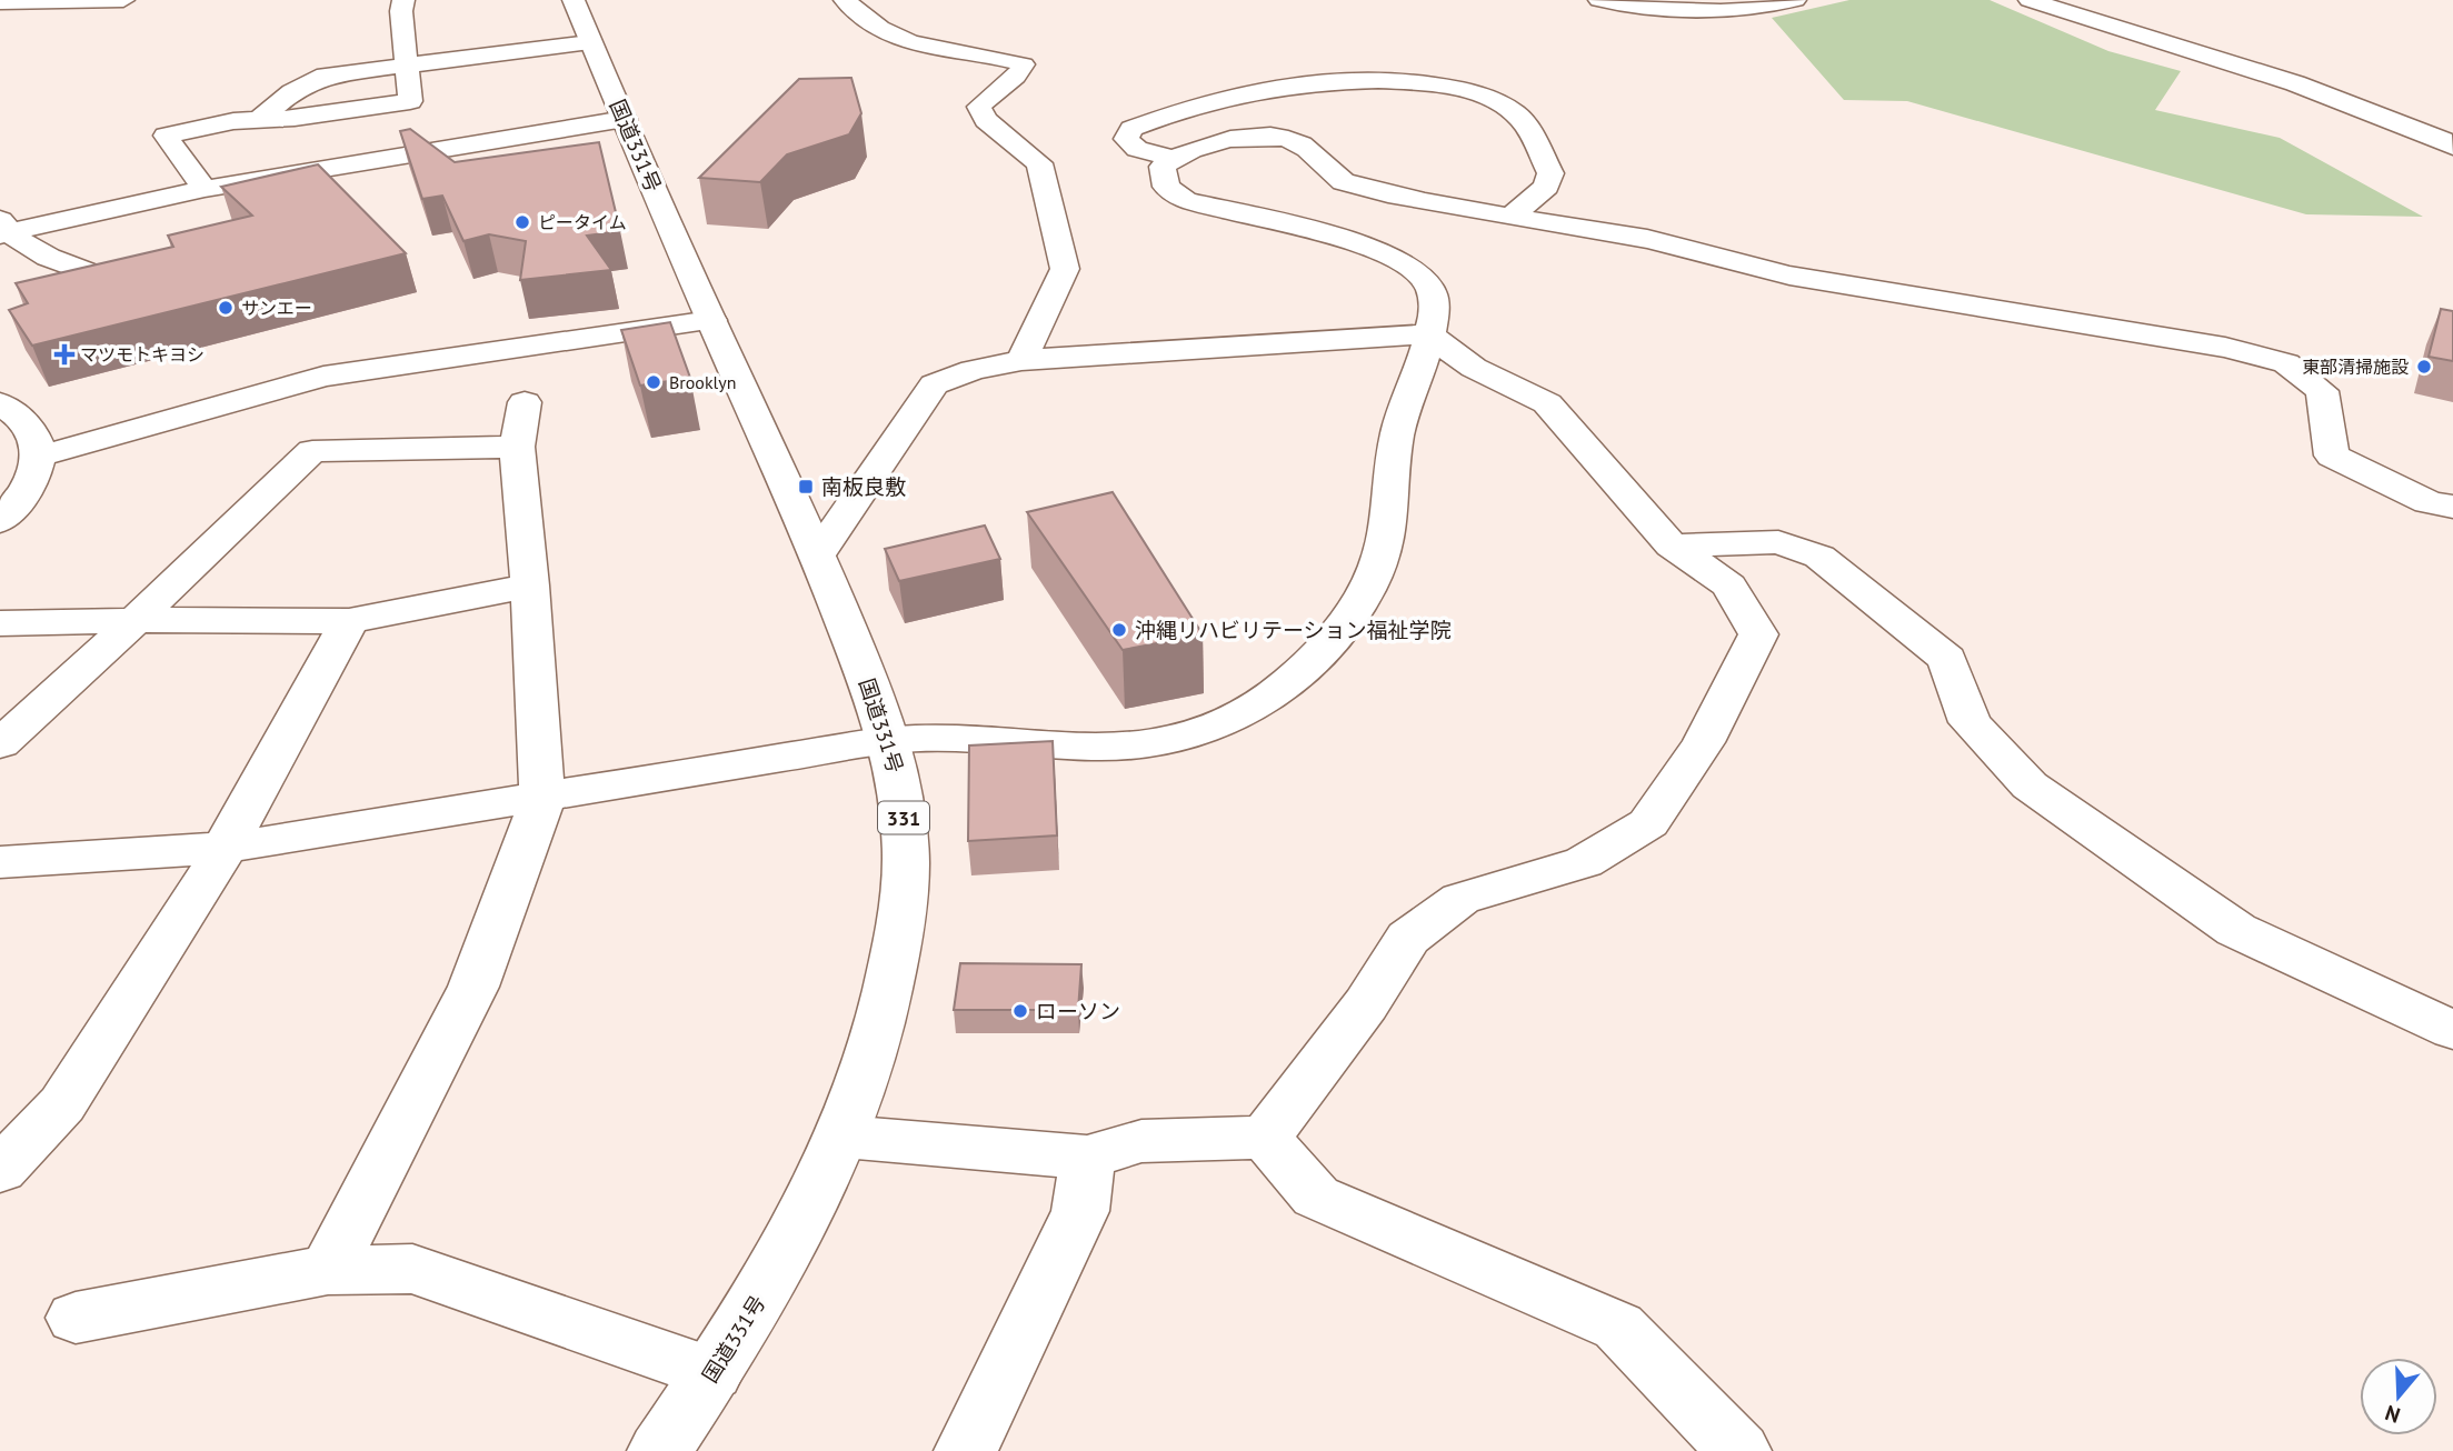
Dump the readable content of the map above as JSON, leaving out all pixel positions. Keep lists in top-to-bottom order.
{
  "streets": {
    "main road": ["国道331号", "331"]
  },
  "places": {
    "other": [
      "ピータイム",
      "サンエー",
      "東部清掃施設",
      "Brooklyn",
      "沖縄リハビリテーション福祉学院",
      "ローソン"
    ],
    "health": ["マツモトキヨシ"],
    "transit": ["南板良敷"]
  },
  "north": "bottom"
}
